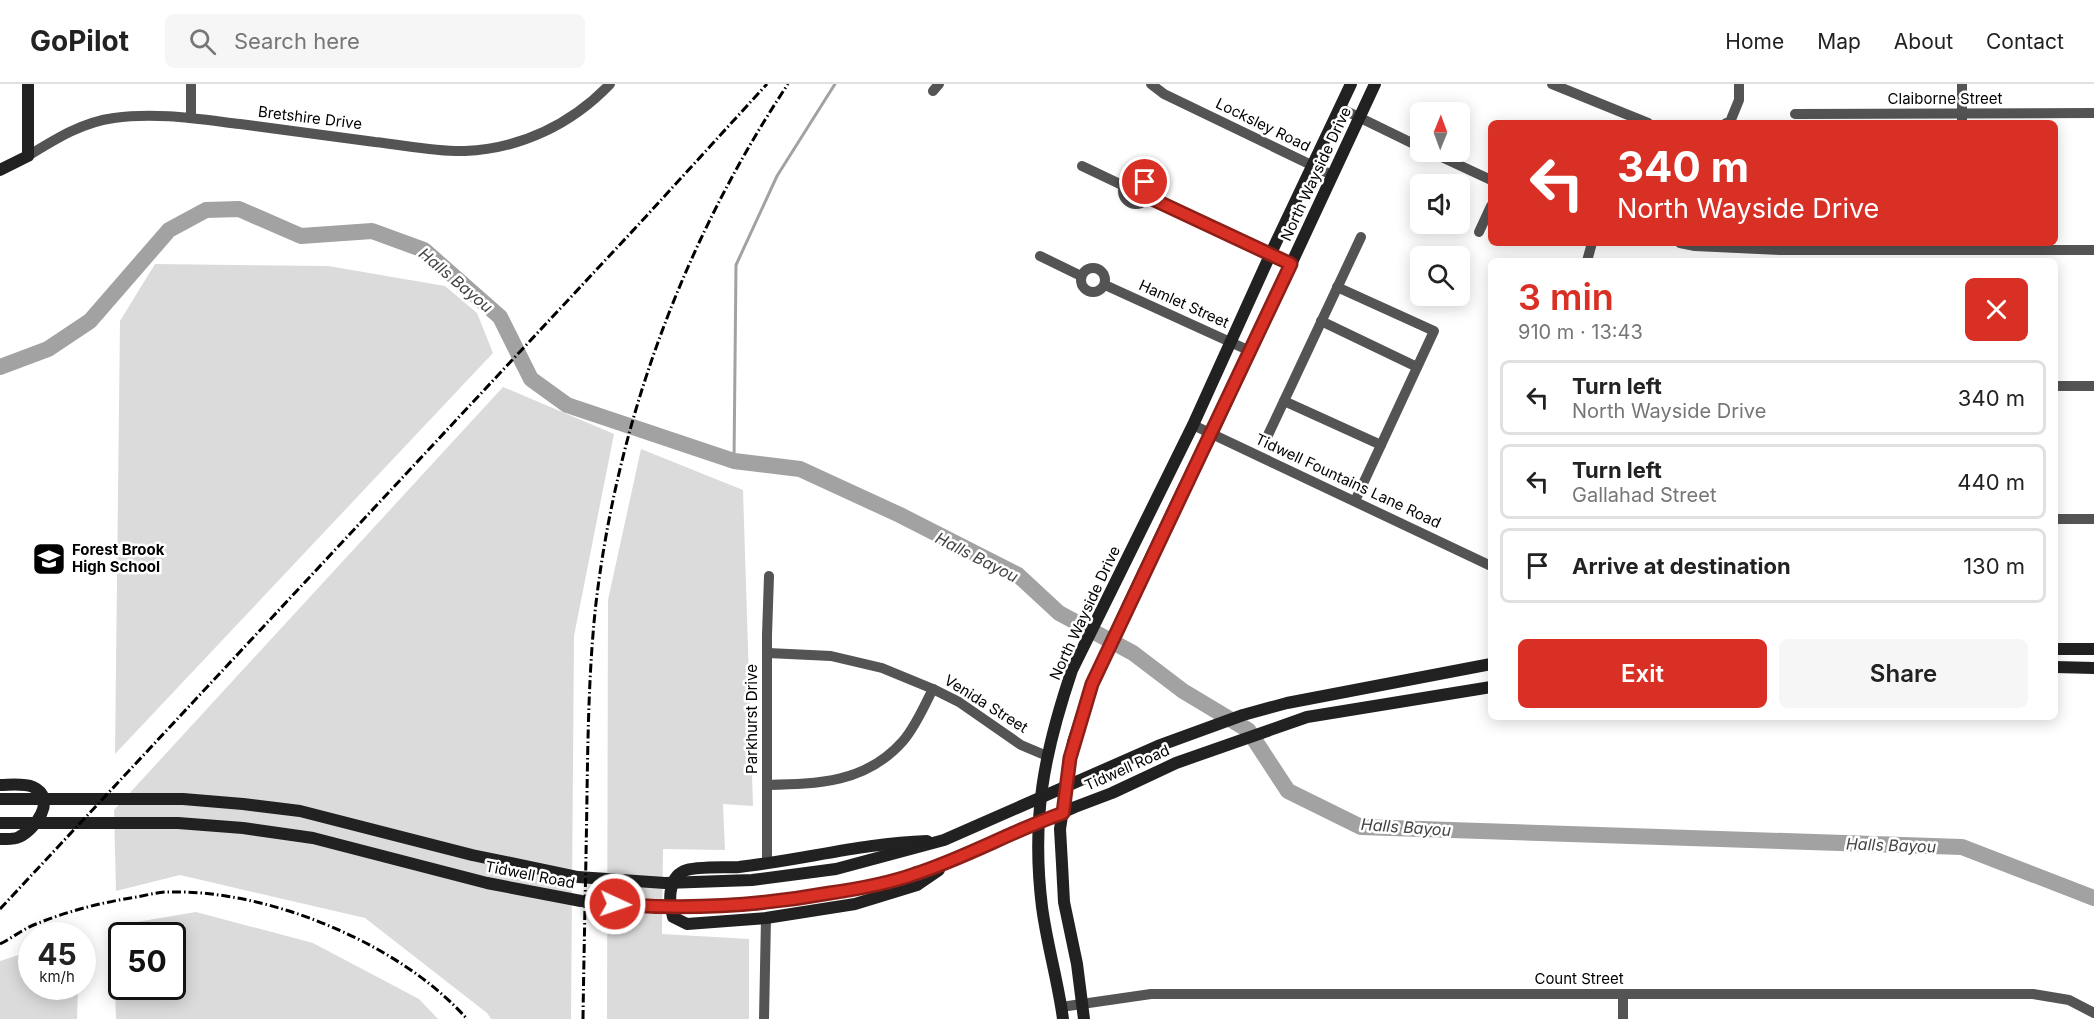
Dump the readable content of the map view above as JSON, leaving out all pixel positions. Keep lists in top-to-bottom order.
{
  "streets": {
    "main road": ["Bretshire Drive", "North Wayside Drive", "Tidwell Road"],
    "street": [
      "Claiborne Street",
      "Locksley Road",
      "Hamlet Street",
      "Tidwell Fountains Lane Road",
      "Venida Street",
      "Parkhurst Drive",
      "Count Street"
    ]
  },
  "crossings": [
    ["Locksley Road", "North Wayside Drive"],
    ["North Wayside Drive", "Hamlet Street"],
    ["North Wayside Drive", "Tidwell Fountains Lane Road"],
    ["North Wayside Drive", "Venida Street"],
    ["North Wayside Drive", "Tidwell Road"],
    ["North Wayside Drive", "Count Street"],
    ["Venida Street", "Parkhurst Drive"]
  ],
  "water": ["Halls Bayou"],
  "places": {
    "school or university": ["Forest Brook High School"]
  },
  "north": "top",
  "page": {
    "header": "GoPilot",
    "search": "Search here",
    "nav": [
      "Home",
      "Map",
      "About",
      "Contact"
    ],
    "turn": ["340 m", "North Wayside Drive"],
    "heading": ["3 min", "910 m · 13:43"],
    "list": [
      {
        "name": "Turn left",
        "note": "North Wayside Drive",
        "value": "340 m"
      },
      {
        "name": "Turn left",
        "note": "Gallahad Street",
        "value": "440 m"
      },
      {
        "name": "Arrive at destination",
        "value": "130 m"
      }
    ],
    "buttons": ["Exit", "Share"],
    "speed": "45 km/h",
    "limit": "50"
  }
}
